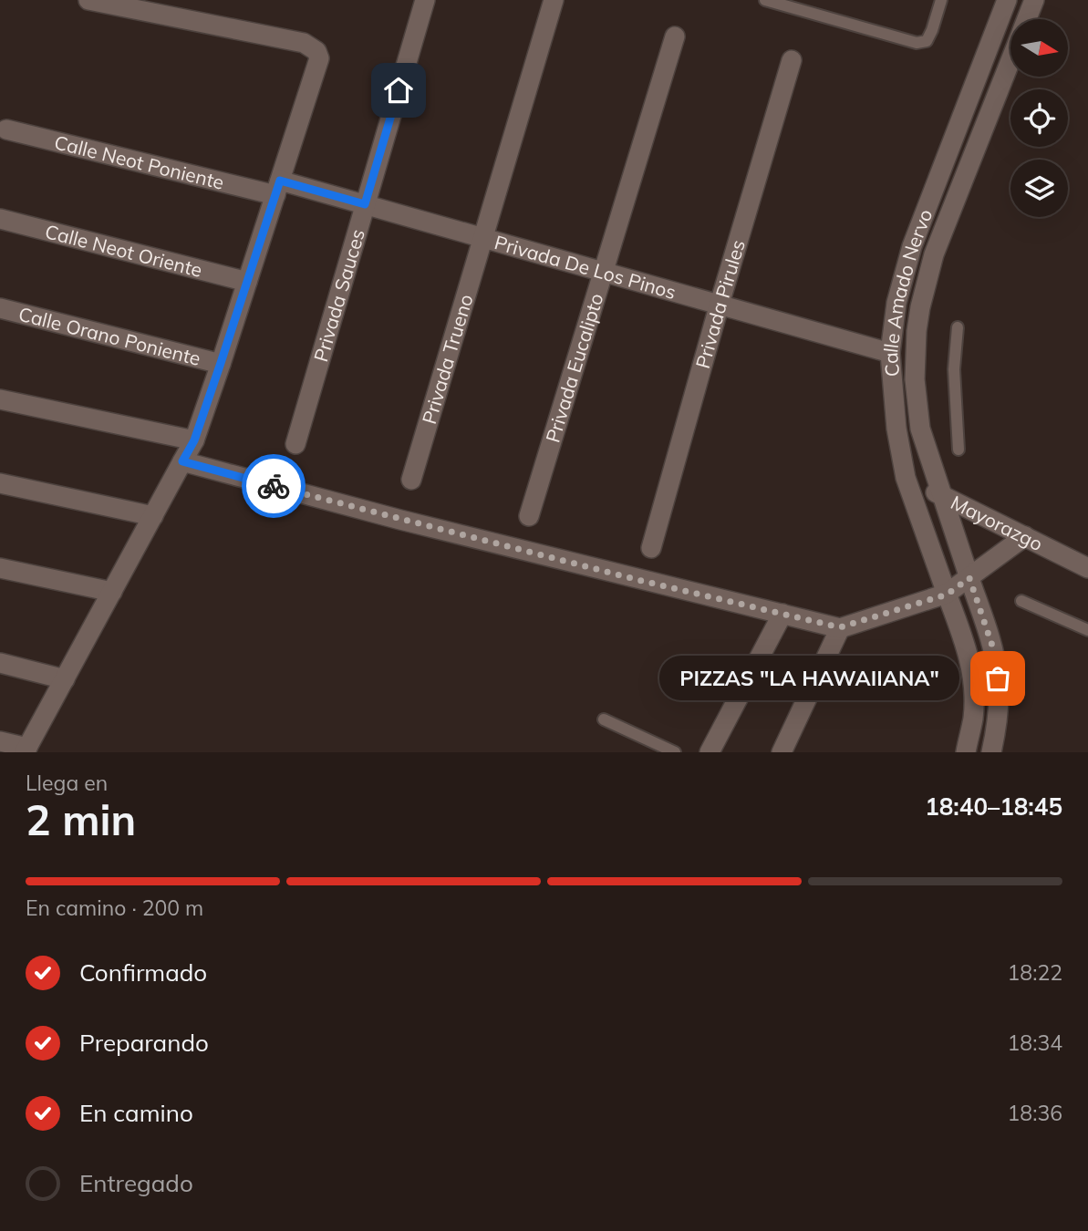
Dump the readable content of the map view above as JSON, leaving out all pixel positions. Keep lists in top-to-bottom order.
{
  "streets": {
    "street": [
      "Calle Neot Poniente",
      "Calle Neot Oriente",
      "Privada De Los Pinos",
      "Calle Amado Nervo",
      "Privada Sauces",
      "Privada Pirules",
      "Calle Orano Poniente",
      "Privada Trueno",
      "Privada Eucalipto",
      "Mayorazgo"
    ]
  },
  "crossings": [
    ["Calle Neot Poniente", "Privada De Los Pinos"],
    ["Privada De Los Pinos", "Calle Amado Nervo"],
    ["Privada De Los Pinos", "Privada Sauces"],
    ["Privada De Los Pinos", "Privada Pirules"],
    ["Privada De Los Pinos", "Privada Trueno"],
    ["Privada De Los Pinos", "Privada Eucalipto"],
    ["Calle Amado Nervo", "Mayorazgo"]
  ],
  "places": ["PIZZAS \"LA HAWAIIANA\""],
  "north": "right",
  "page": {
    "bubble": "PIZZAS \"LA HAWAIIANA\"",
    "heading": ["2 min", "Llega en", "18:40–18:45"],
    "bar": "En camino · 200 m",
    "list": [
      ["Confirmado", "18:22"],
      ["Preparando", "18:34"],
      ["En camino", "18:36"],
      "Entregado"
    ]
  }
}
